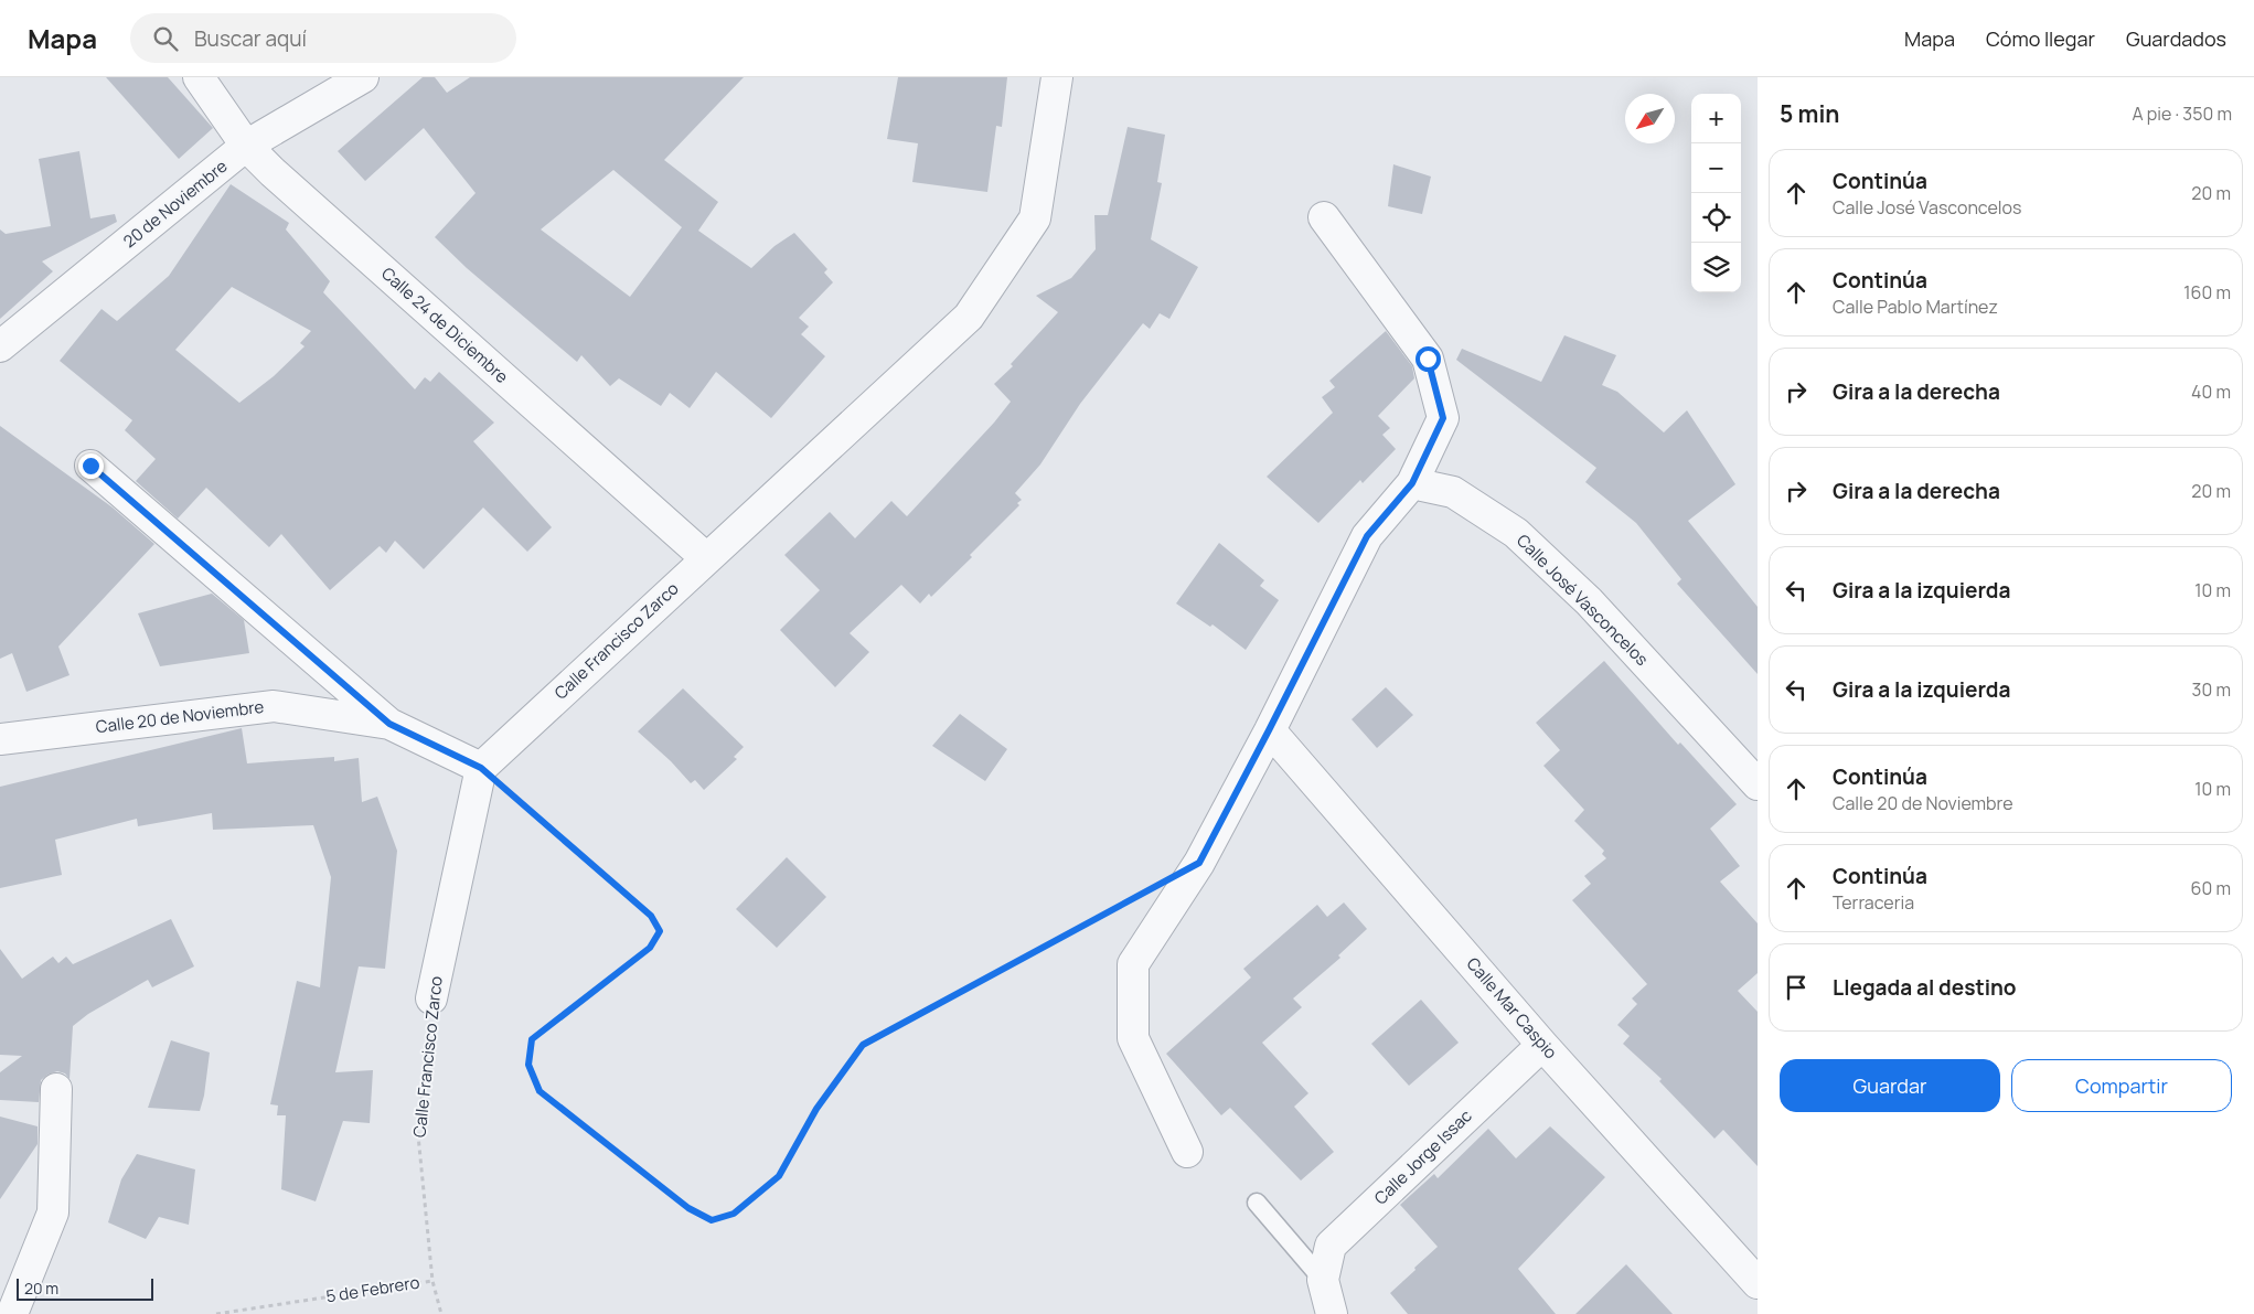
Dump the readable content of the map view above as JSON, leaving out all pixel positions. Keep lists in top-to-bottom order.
{
  "streets": {
    "street": [
      "20 de Noviembre",
      "Calle 24 de Diciembre",
      "Calle José Vasconcelos",
      "Calle Francisco Zarco",
      "Calle 20 de Noviembre",
      "Calle Mar Caspio",
      "Calle Jorge Issac"
    ],
    "path": ["5 de Febrero"]
  },
  "crossings": [
    ["20 de Noviembre", "Calle 24 de Diciembre"],
    ["Calle 24 de Diciembre", "Calle Francisco Zarco"],
    ["Calle Francisco Zarco", "Calle 20 de Noviembre"],
    ["Calle Francisco Zarco", "5 de Febrero"],
    ["Calle Mar Caspio", "Calle Jorge Issac"]
  ],
  "scale_bar": "20 m",
  "north": "bottom left",
  "page": {
    "header": "Mapa",
    "search": "Buscar aquí",
    "nav": ["Mapa", "Cómo llegar", "Guardados"],
    "heading": ["5 min", "A pie · 350 m"],
    "map_buttons": ["+", "−"],
    "list": [
      ["Continúa", "Calle José Vasconcelos", "20 m"],
      ["Continúa", "Calle Pablo Martínez", "160 m"],
      ["Gira a la derecha", "40 m"],
      ["Gira a la derecha", "20 m"],
      ["Gira a la izquierda", "10 m"],
      ["Gira a la izquierda", "30 m"],
      ["Continúa", "Calle 20 de Noviembre", "10 m"],
      ["Continúa", "Terraceria", "60 m"],
      "Llegada al destino"
    ],
    "buttons": ["Guardar", "Compartir"],
    "scale": "20 m"
  }
}
